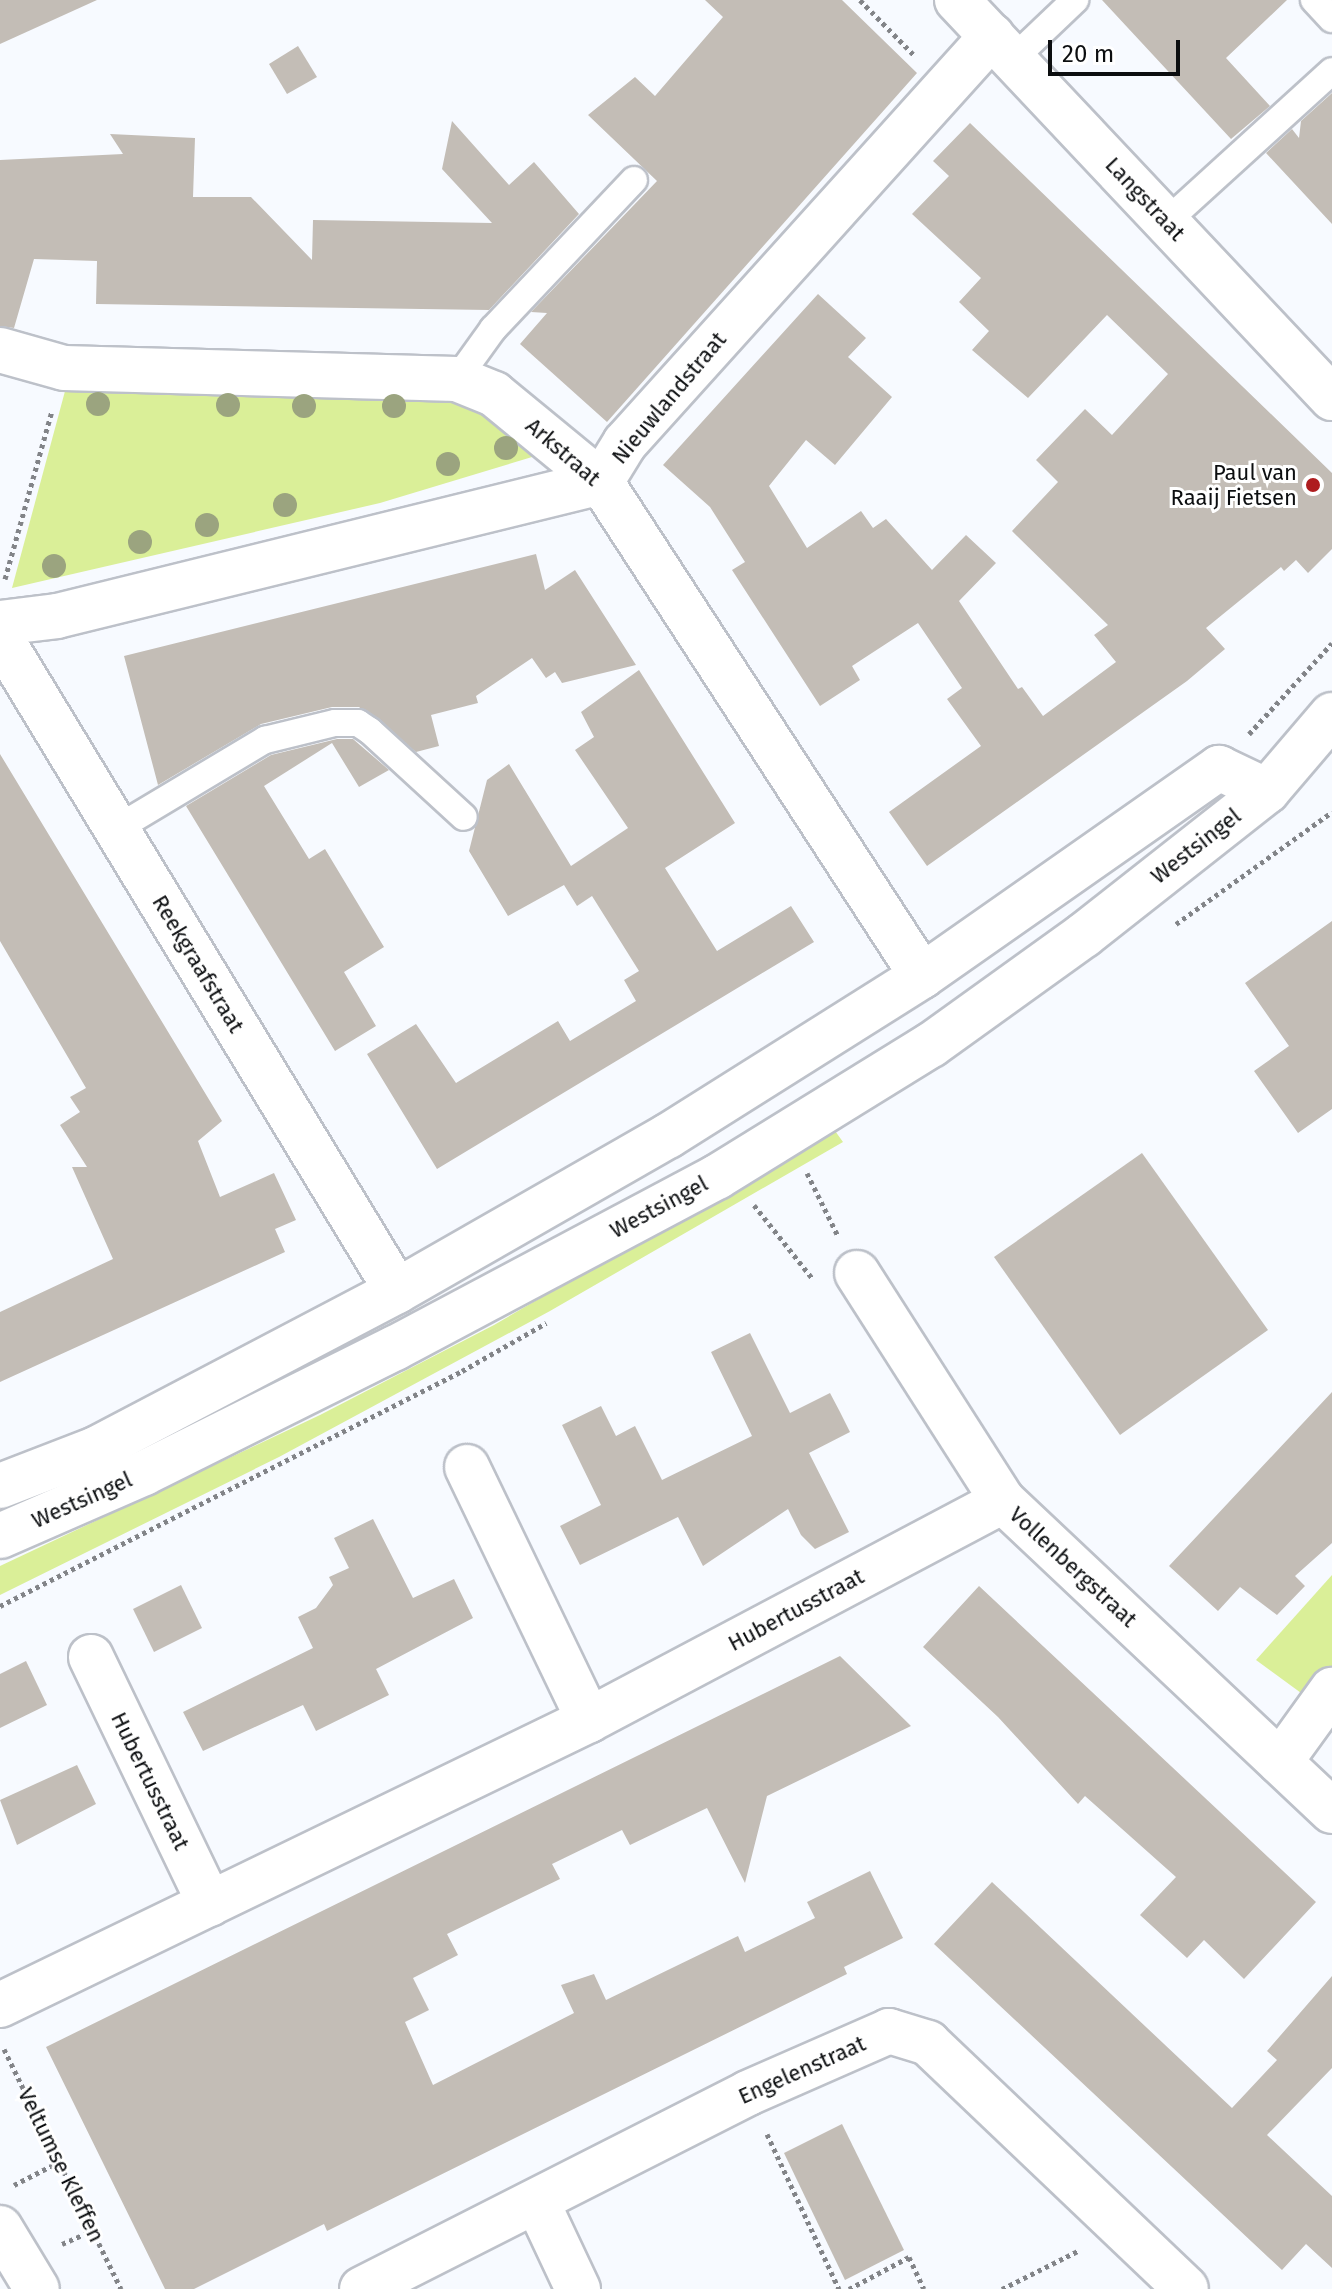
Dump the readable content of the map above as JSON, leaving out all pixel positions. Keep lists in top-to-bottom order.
{
  "streets": {
    "street": [
      "Langstraat",
      "Nieuwlandstraat",
      "Arkstraat",
      "Westsingel",
      "Reekgraafstraat",
      "Vollenbergstraat",
      "Hubertusstraat",
      "Engelenstraat"
    ],
    "path": ["Veltumse Kleffen"]
  },
  "crossings": [
    ["Langstraat", "Nieuwlandstraat"],
    ["Nieuwlandstraat", "Arkstraat"],
    ["Arkstraat", "Westsingel"],
    ["Westsingel", "Reekgraafstraat"],
    ["Vollenbergstraat", "Hubertusstraat"]
  ],
  "places": ["Paul van Raaij Fietsen"],
  "scale_bar": "20 m"
}
